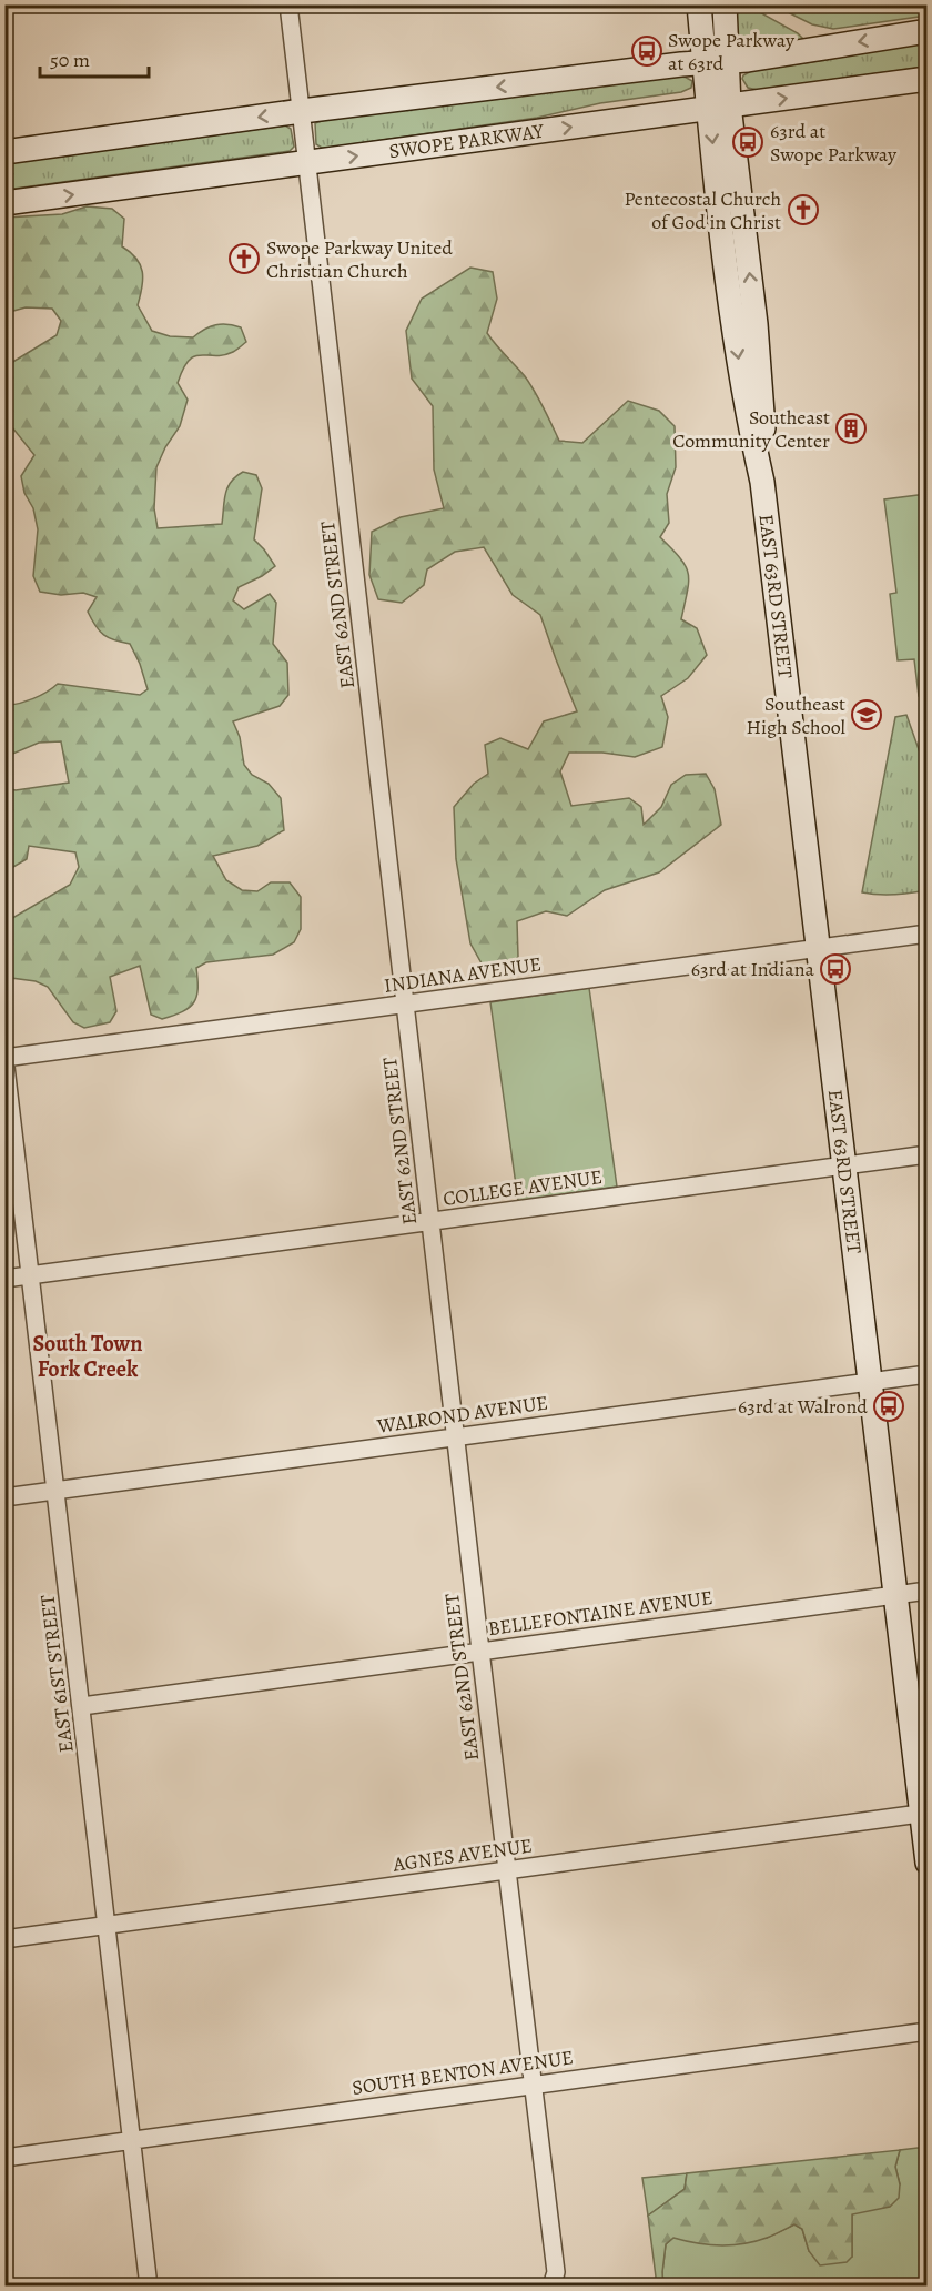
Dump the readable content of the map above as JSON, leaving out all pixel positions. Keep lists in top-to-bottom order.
{
  "streets": {
    "main road": ["SWOPE PARKWAY", "EAST 63RD STREET"],
    "street": [
      "EAST 62ND STREET",
      "INDIANA AVENUE",
      "COLLEGE AVENUE",
      "WALROND AVENUE",
      "BELLEFONTAINE AVENUE",
      "EAST 61ST STREET",
      "AGNES AVENUE",
      "SOUTH BENTON AVENUE"
    ]
  },
  "crossings": [
    ["SWOPE PARKWAY", "EAST 63RD STREET"],
    ["SWOPE PARKWAY", "EAST 62ND STREET"],
    ["EAST 63RD STREET", "INDIANA AVENUE"],
    ["EAST 63RD STREET", "COLLEGE AVENUE"],
    ["EAST 63RD STREET", "WALROND AVENUE"],
    ["EAST 63RD STREET", "BELLEFONTAINE AVENUE"],
    ["EAST 63RD STREET", "AGNES AVENUE"],
    ["EAST 62ND STREET", "INDIANA AVENUE"],
    ["EAST 62ND STREET", "COLLEGE AVENUE"],
    ["EAST 62ND STREET", "WALROND AVENUE"],
    ["EAST 62ND STREET", "BELLEFONTAINE AVENUE"],
    ["EAST 62ND STREET", "AGNES AVENUE"],
    ["EAST 62ND STREET", "SOUTH BENTON AVENUE"],
    ["INDIANA AVENUE", "EAST 61ST STREET"],
    ["COLLEGE AVENUE", "EAST 61ST STREET"],
    ["WALROND AVENUE", "EAST 61ST STREET"],
    ["BELLEFONTAINE AVENUE", "EAST 61ST STREET"],
    ["EAST 61ST STREET", "AGNES AVENUE"],
    ["EAST 61ST STREET", "SOUTH BENTON AVENUE"]
  ],
  "districts": ["South Town Fork Creek"],
  "places": {
    "bus stop": [
      "Swope Parkway at 63rd",
      "63rd at Swope Parkway",
      "63rd at Indiana",
      "63rd at Walrond"
    ],
    "church": ["Pentecostal Church of God in Christ", "Swope Parkway United Christian Church"],
    "building": ["Southeast Community Center"],
    "school or university": ["Southeast High School"]
  },
  "scale_bar": "50 m"
}
